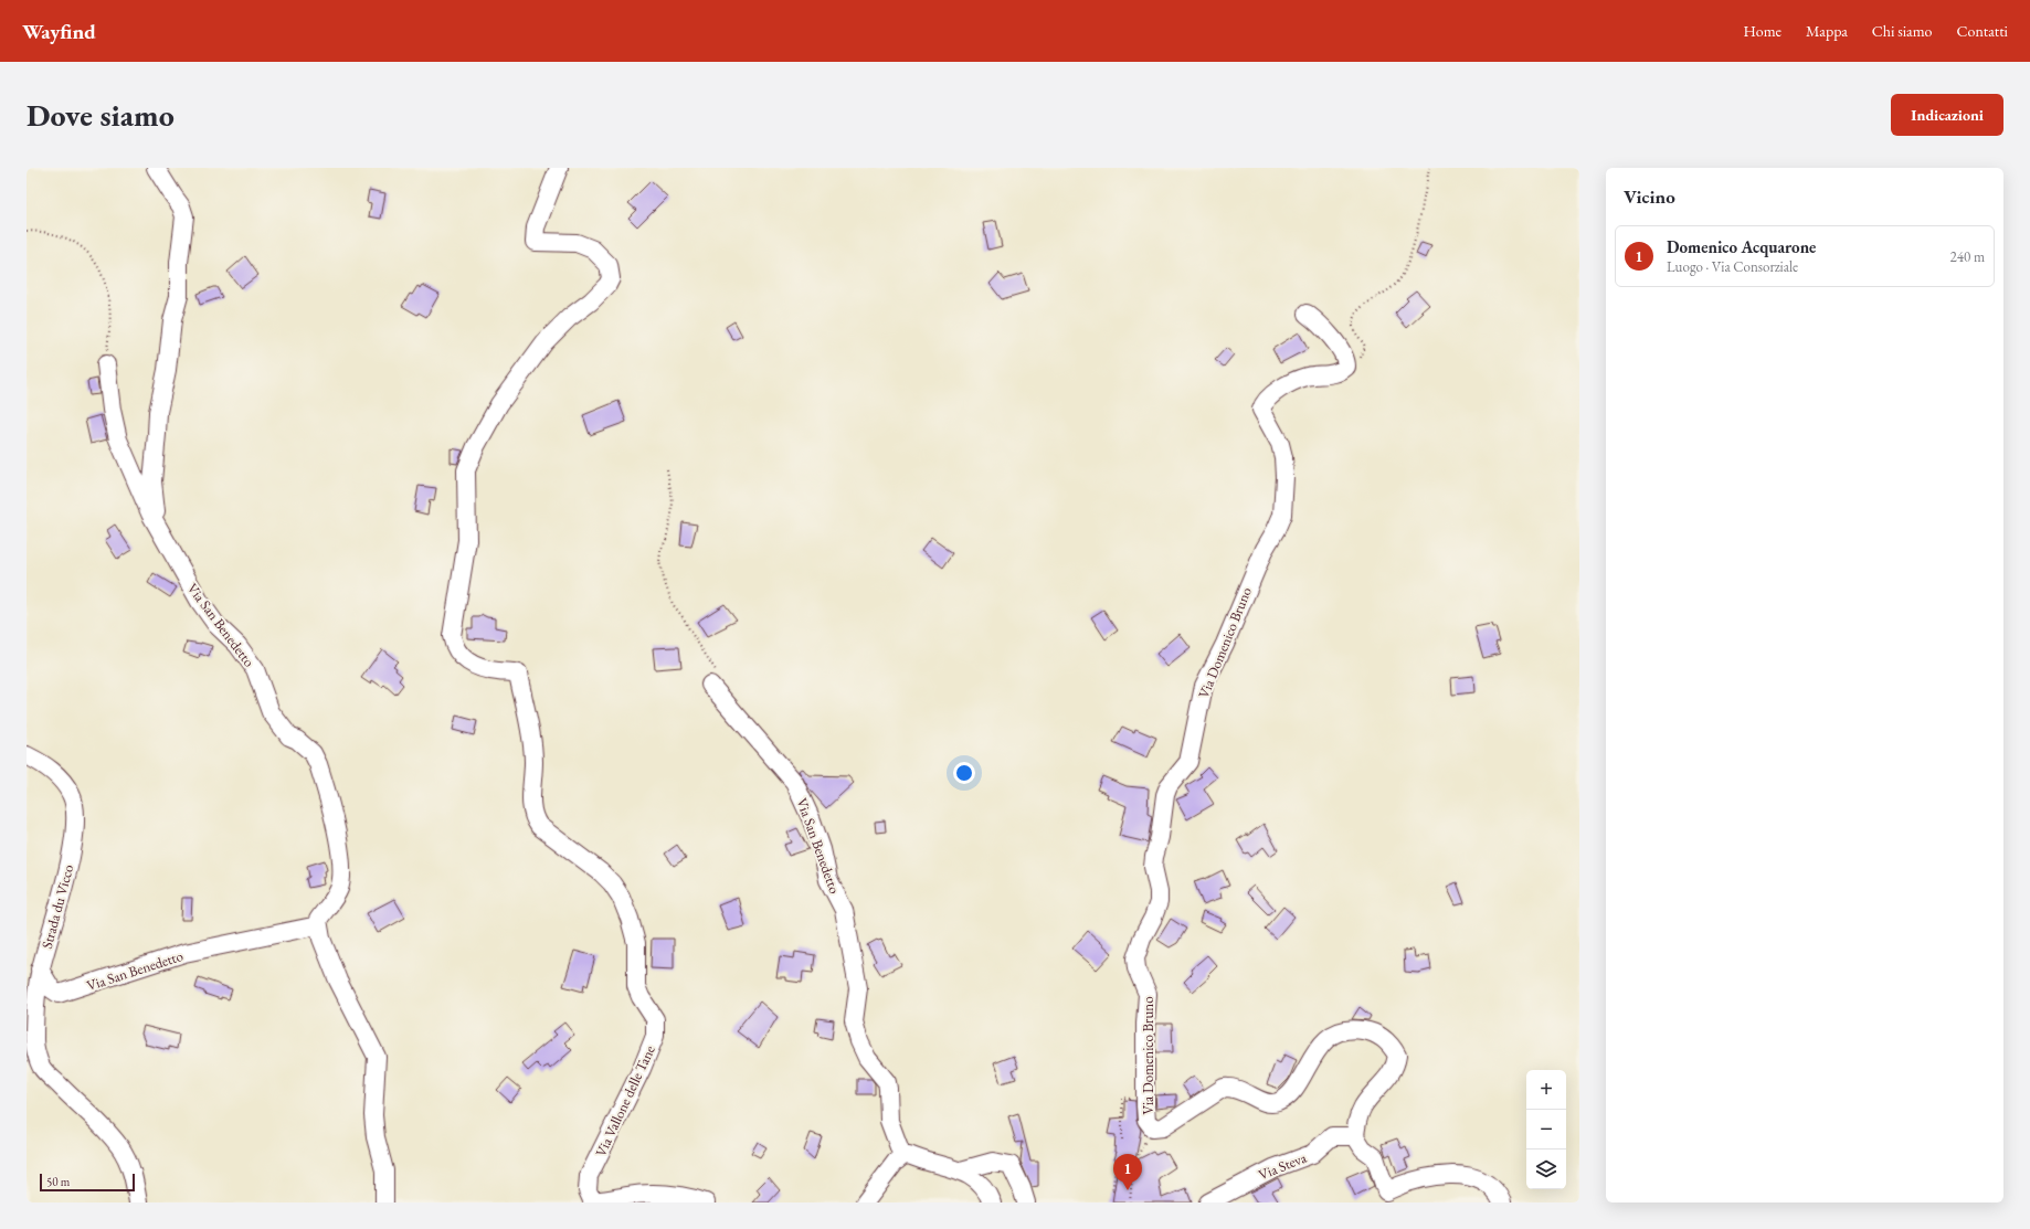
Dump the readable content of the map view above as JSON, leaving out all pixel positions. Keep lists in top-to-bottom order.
{
  "streets": {
    "street": [
      "Via San Benedetto",
      "Via Domenico Bruno",
      "Strada du Vicco",
      "Via Vallone delle Tane",
      "Via Steva"
    ]
  },
  "crossings": [
    ["Via San Benedetto", "Strada du Vicco"]
  ],
  "scale_bar": "50 m",
  "page": {
    "header": "Wayfind",
    "nav": [
      "Home",
      "Mappa",
      "Chi siamo",
      "Contatti"
    ],
    "buttons": "Indicazioni",
    "title": "Dove siamo",
    "heading": "Vicino",
    "list": [
      {
        "mark": "1",
        "name": "Domenico Acquarone",
        "note": "Luogo · Via Consorziale",
        "value": "240 m"
      }
    ],
    "map_buttons": ["+", "−"],
    "pins": "1",
    "scale": "50 m"
  }
}
